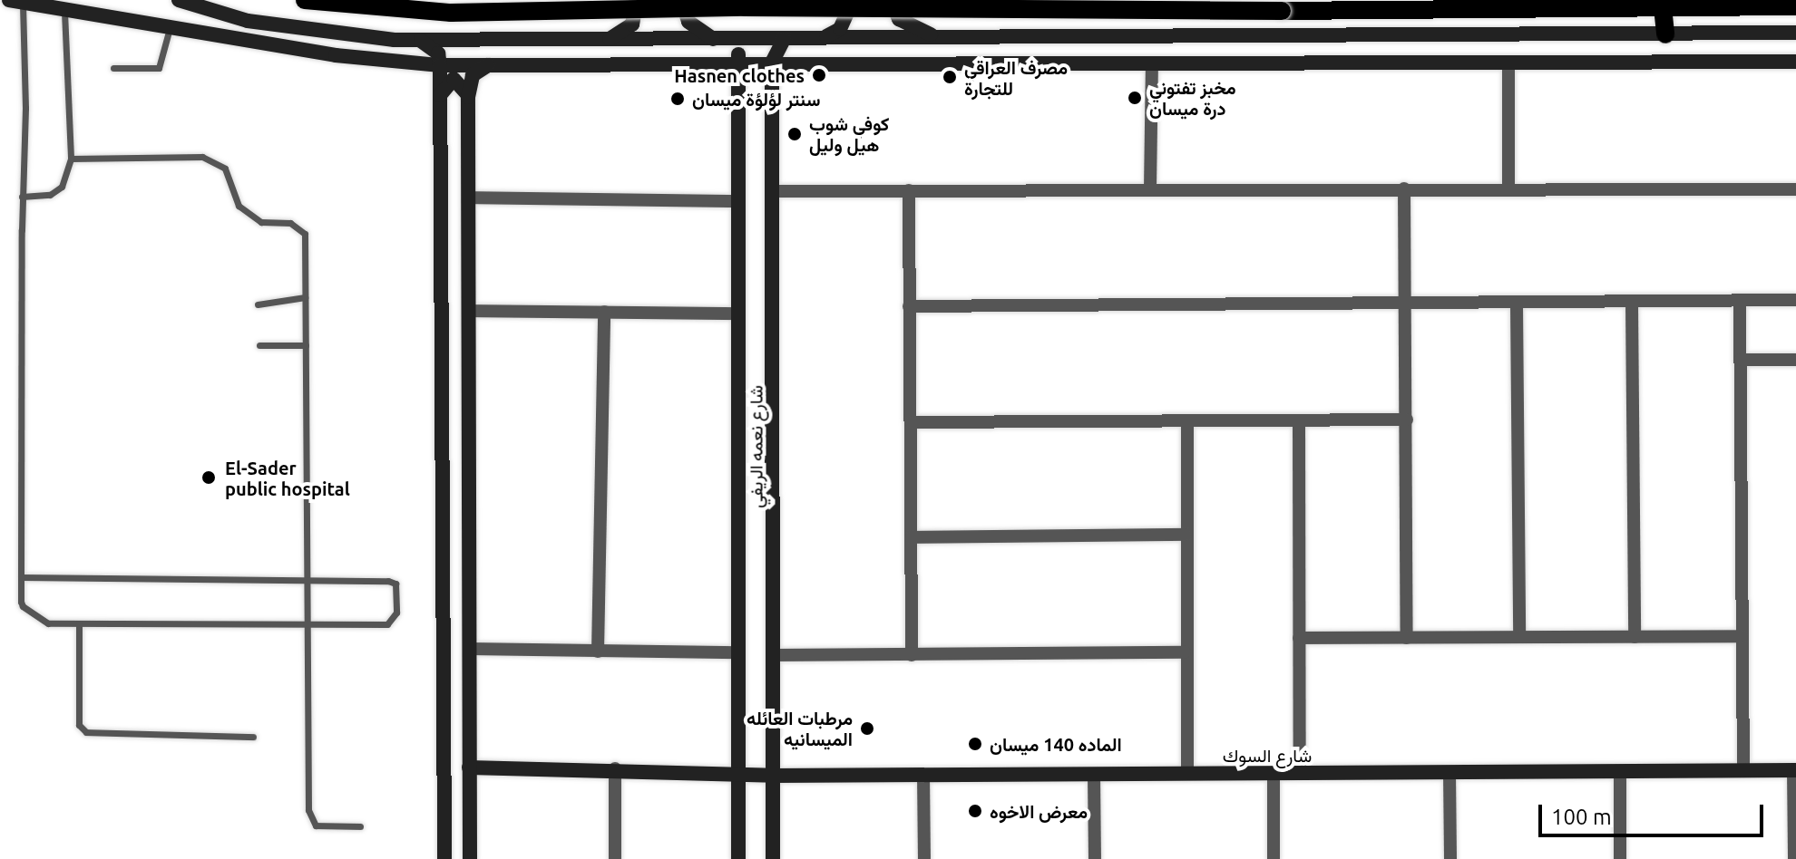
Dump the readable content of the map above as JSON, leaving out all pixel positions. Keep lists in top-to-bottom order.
{
  "streets": {
    "street": ["شارع نعمه الريفي", "شارع السوك"]
  },
  "crossings": [
    ["شارع نعمه الريفي", "شارع السوك"]
  ],
  "places": [
    "Hasnen clothes",
    "مصرف العراقي للتجارة",
    "مخبز تفتوني درة ميسان",
    "سنتر لؤلؤة ميسان",
    "كوفي شوب هيل وليل",
    "El-Sader public hospital",
    "مرطبات العائله الميسانيه",
    "الماده 140 ميسان",
    "معرض الاخوه"
  ],
  "scale_bar": "100 m"
}
